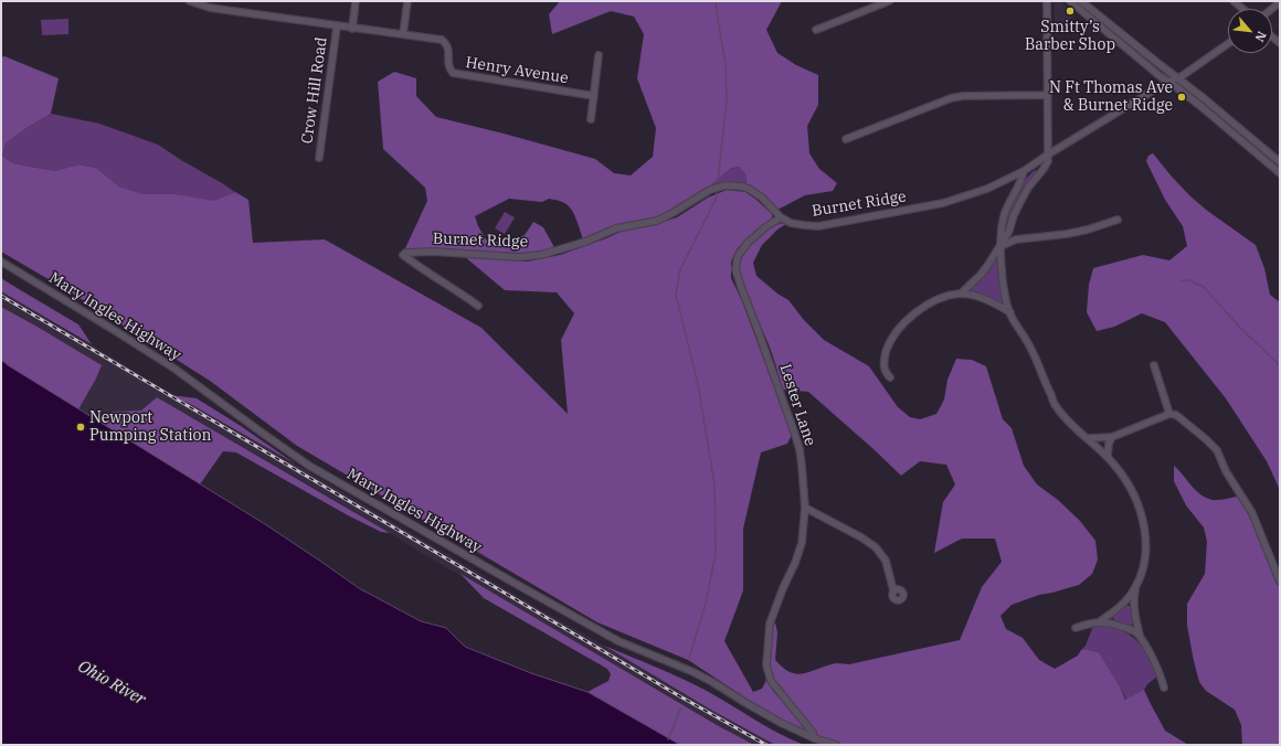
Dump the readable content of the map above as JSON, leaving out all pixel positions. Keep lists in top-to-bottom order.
{
  "streets": {
    "street": [
      "Henry Avenue",
      "Crow Hill Road",
      "Burnet Ridge",
      "Mary Ingles Highway",
      "Lester Lane"
    ]
  },
  "crossings": [
    ["Burnet Ridge", "Lester Lane"],
    ["Mary Ingles Highway", "Lester Lane"]
  ],
  "water": ["Ohio River"],
  "places": ["Smitty’s Barber Shop", "N Ft Thomas Ave & Burnet Ridge", "Newport Pumping Station"],
  "north": "bottom right"
}
